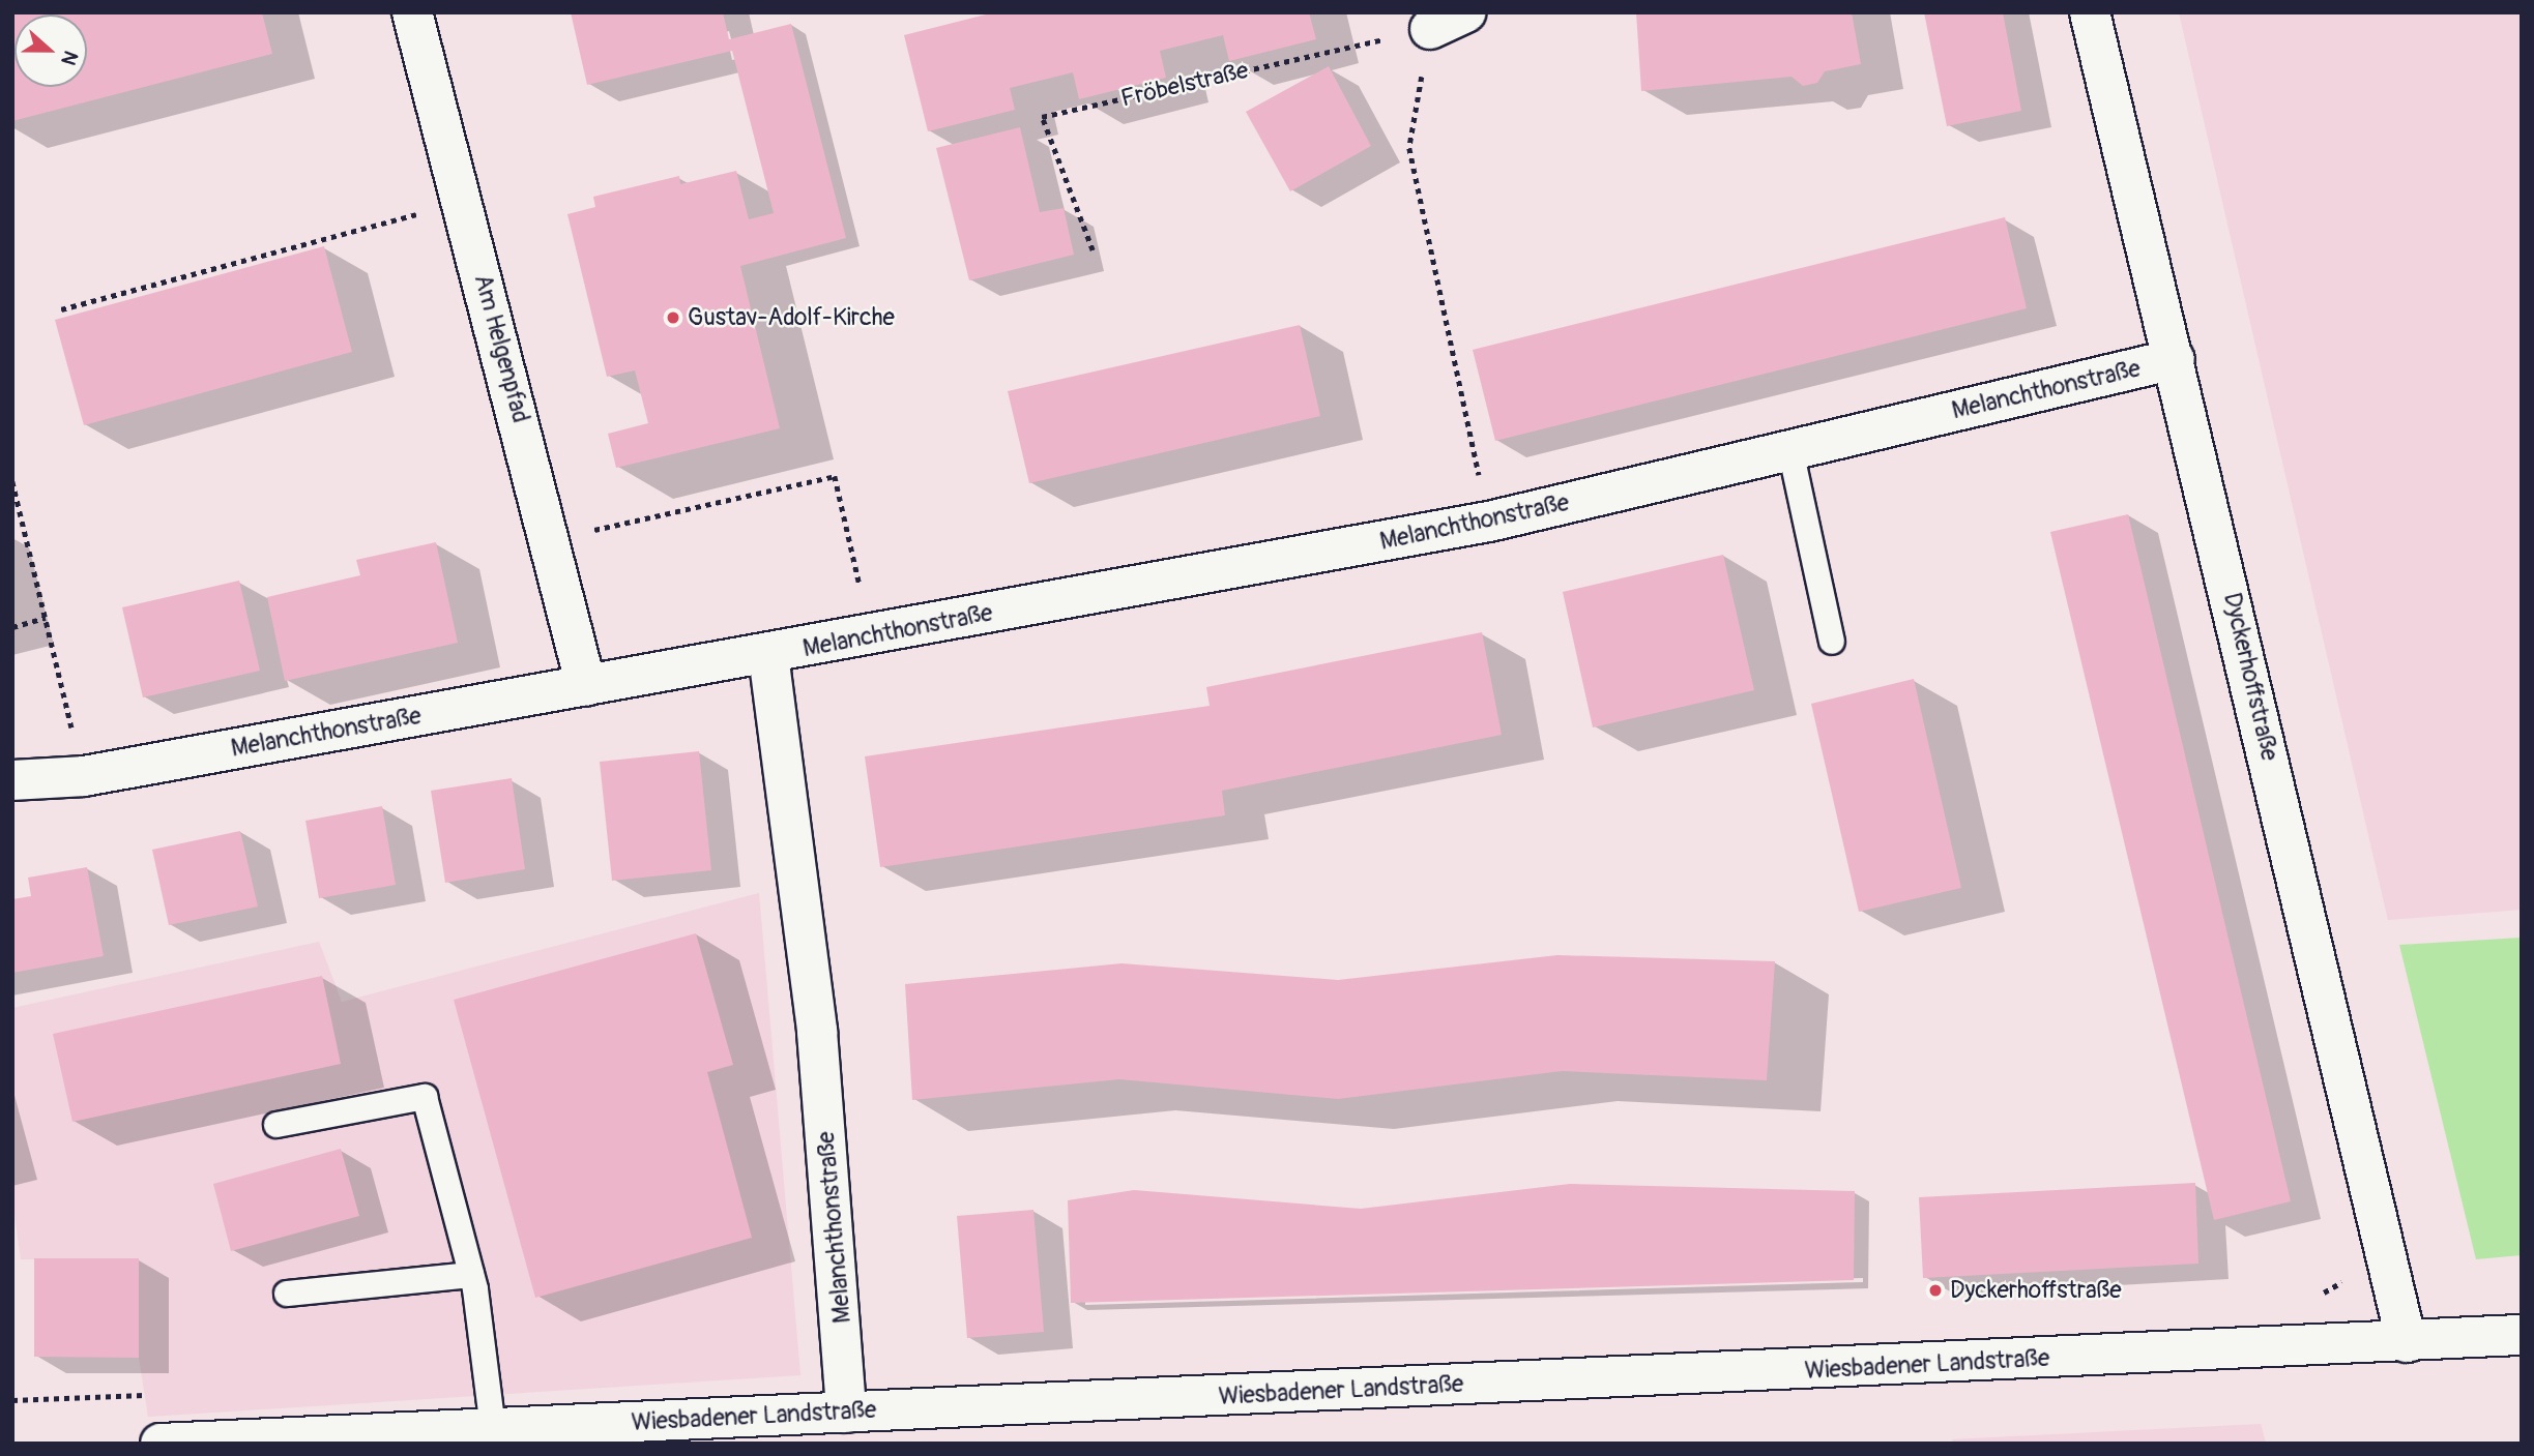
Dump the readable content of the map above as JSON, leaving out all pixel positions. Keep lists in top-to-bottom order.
{
  "streets": {
    "street": [
      "Am Helgenpfad",
      "Melanchthonstraße",
      "Dyckerhoffstraße",
      "Wiesbadener Landstraße"
    ],
    "path": ["Fröbelstraße"]
  },
  "crossings": [
    ["Am Helgenpfad", "Melanchthonstraße"],
    ["Melanchthonstraße", "Dyckerhoffstraße"],
    ["Melanchthonstraße", "Wiesbadener Landstraße"],
    ["Dyckerhoffstraße", "Wiesbadener Landstraße"]
  ],
  "places": ["Gustav-Adolf-Kirche", "Dyckerhoffstraße"],
  "north": "right"
}
